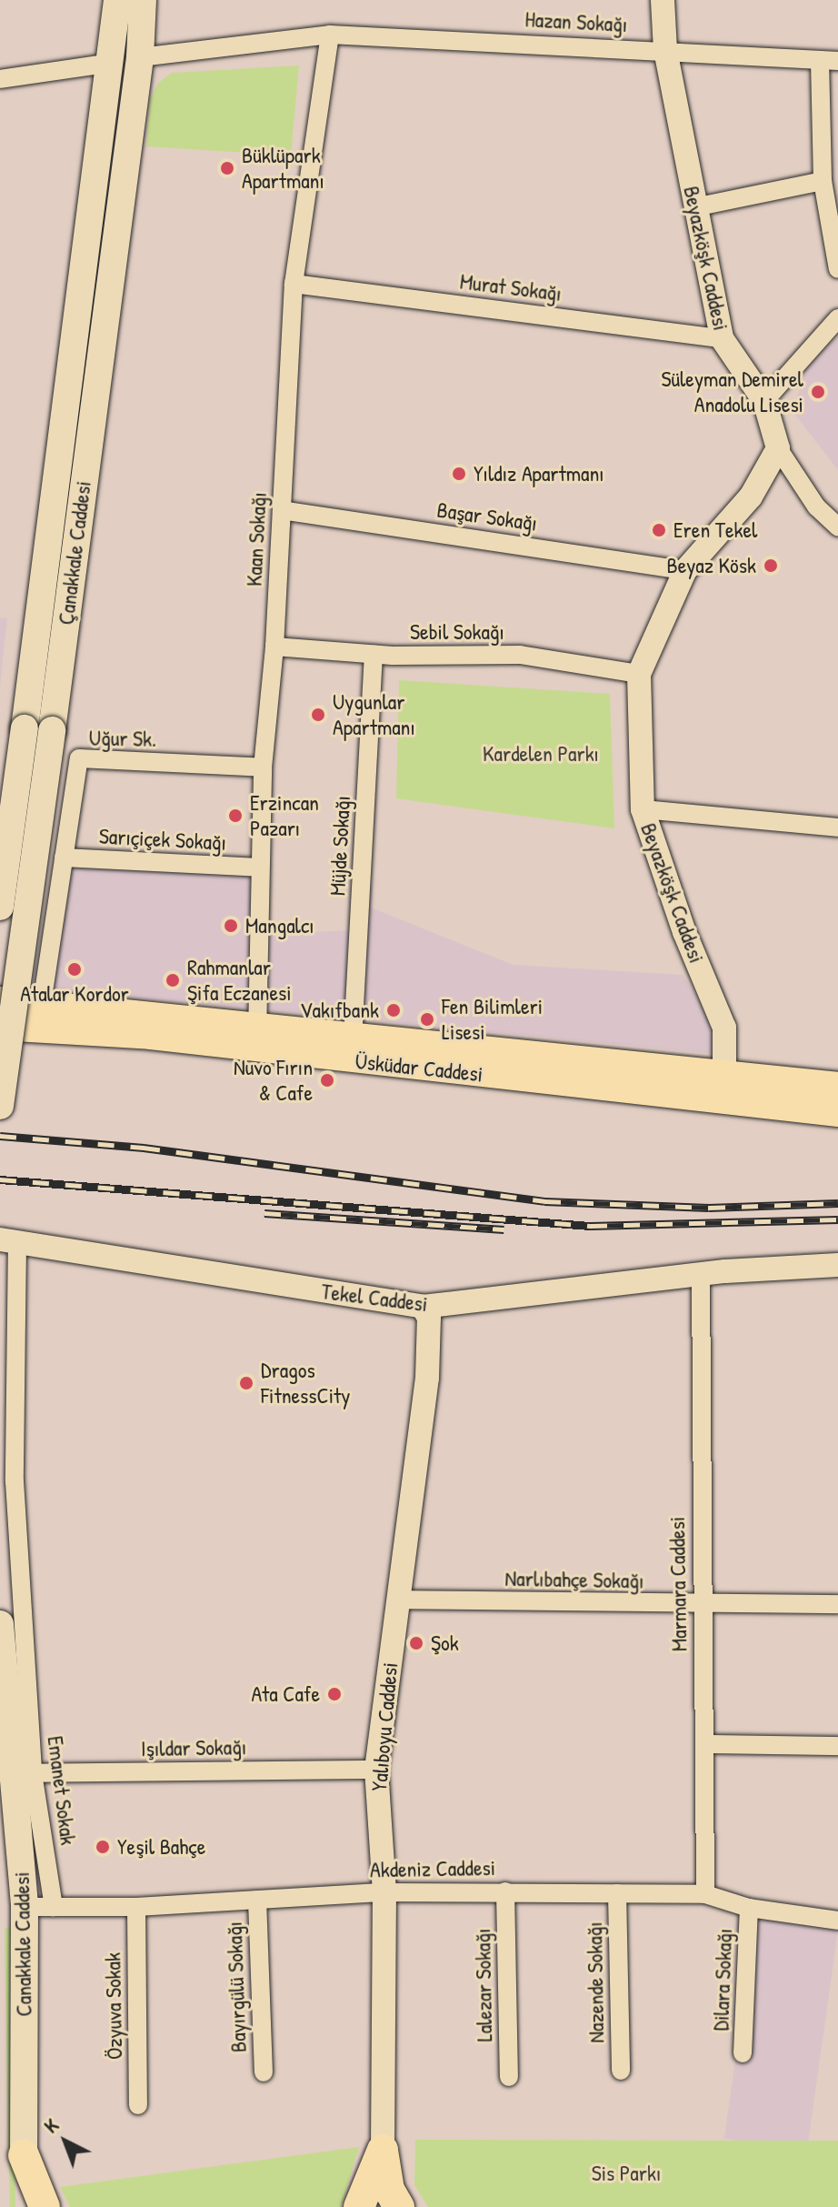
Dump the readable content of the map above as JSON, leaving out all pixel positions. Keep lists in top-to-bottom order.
{
  "streets": {
    "main road": ["Çanakkale Caddesi", "Üsküdar Caddesi", "Canakkale Caddesi"],
    "street": [
      "Hazan Sokağı",
      "Beyazköşk Caddesi",
      "Murat Sokağı",
      "Başar Sokağı",
      "Kaan Sokağı",
      "Sebil Sokağı",
      "Uğur Sk.",
      "Sarıçiçek Sokağı",
      "Müjde Sokağı",
      "Tekel Caddesi",
      "Narlıbahçe Sokağı",
      "Marmara Caddesi",
      "Yalıboyu Caddesi",
      "Işıldar Sokağı",
      "Emanet Sokak",
      "Akdeniz Caddesi",
      "Dilara Sokağı",
      "Nazende Sokağı",
      "Lalezar Sokağı",
      "Bayırgülü Sokağı",
      "Özyuva Sokak"
    ]
  },
  "crossings": [
    ["Hazan Sokağı", "Beyazköşk Caddesi"],
    ["Hazan Sokağı", "Kaan Sokağı"],
    ["Hazan Sokağı", "Çanakkale Caddesi"],
    ["Beyazköşk Caddesi", "Murat Sokağı"],
    ["Beyazköşk Caddesi", "Başar Sokağı"],
    ["Beyazköşk Caddesi", "Sebil Sokağı"],
    ["Beyazköşk Caddesi", "Üsküdar Caddesi"],
    ["Murat Sokağı", "Kaan Sokağı"],
    ["Başar Sokağı", "Kaan Sokağı"],
    ["Kaan Sokağı", "Sebil Sokağı"],
    ["Kaan Sokağı", "Uğur Sk."],
    ["Kaan Sokağı", "Sarıçiçek Sokağı"],
    ["Kaan Sokağı", "Üsküdar Caddesi"],
    ["Sebil Sokağı", "Müjde Sokağı"],
    ["Uğur Sk.", "Sarıçiçek Sokağı"],
    ["Müjde Sokağı", "Üsküdar Caddesi"],
    ["Tekel Caddesi", "Marmara Caddesi"],
    ["Tekel Caddesi", "Yalıboyu Caddesi"],
    ["Tekel Caddesi", "Emanet Sokak"],
    ["Narlıbahçe Sokağı", "Marmara Caddesi"],
    ["Narlıbahçe Sokağı", "Yalıboyu Caddesi"],
    ["Marmara Caddesi", "Akdeniz Caddesi"],
    ["Yalıboyu Caddesi", "Işıldar Sokağı"],
    ["Yalıboyu Caddesi", "Akdeniz Caddesi"],
    ["Işıldar Sokağı", "Emanet Sokak"],
    ["Işıldar Sokağı", "Canakkale Caddesi"],
    ["Emanet Sokak", "Akdeniz Caddesi"],
    ["Emanet Sokak", "Canakkale Caddesi"],
    ["Akdeniz Caddesi", "Canakkale Caddesi"],
    ["Akdeniz Caddesi", "Dilara Sokağı"],
    ["Akdeniz Caddesi", "Nazende Sokağı"],
    ["Akdeniz Caddesi", "Lalezar Sokağı"],
    ["Akdeniz Caddesi", "Bayırgülü Sokağı"],
    ["Akdeniz Caddesi", "Özyuva Sokak"]
  ],
  "parks": ["Kardelen Parkı", "Sis Parkı"],
  "places": [
    "Büklüpark Apartmanı",
    "Süleyman Demirel Anadolu Lisesi",
    "Yıldız Apartmanı",
    "Eren Tekel",
    "Beyaz Kösk",
    "Uygunlar Apartmanı",
    "Erzincan Pazarı",
    "Mangalcı",
    "Atalar Kordor",
    "Rahmanlar Şifa Eczanesi",
    "Vakıfbank",
    "Fen Bilimleri Lisesi",
    "Nuvo Fırın & Cafe",
    "Dragos FitnessCity",
    "Şok",
    "Ata Cafe",
    "Yeşil Bahçe"
  ],
  "north": "top left"
}
